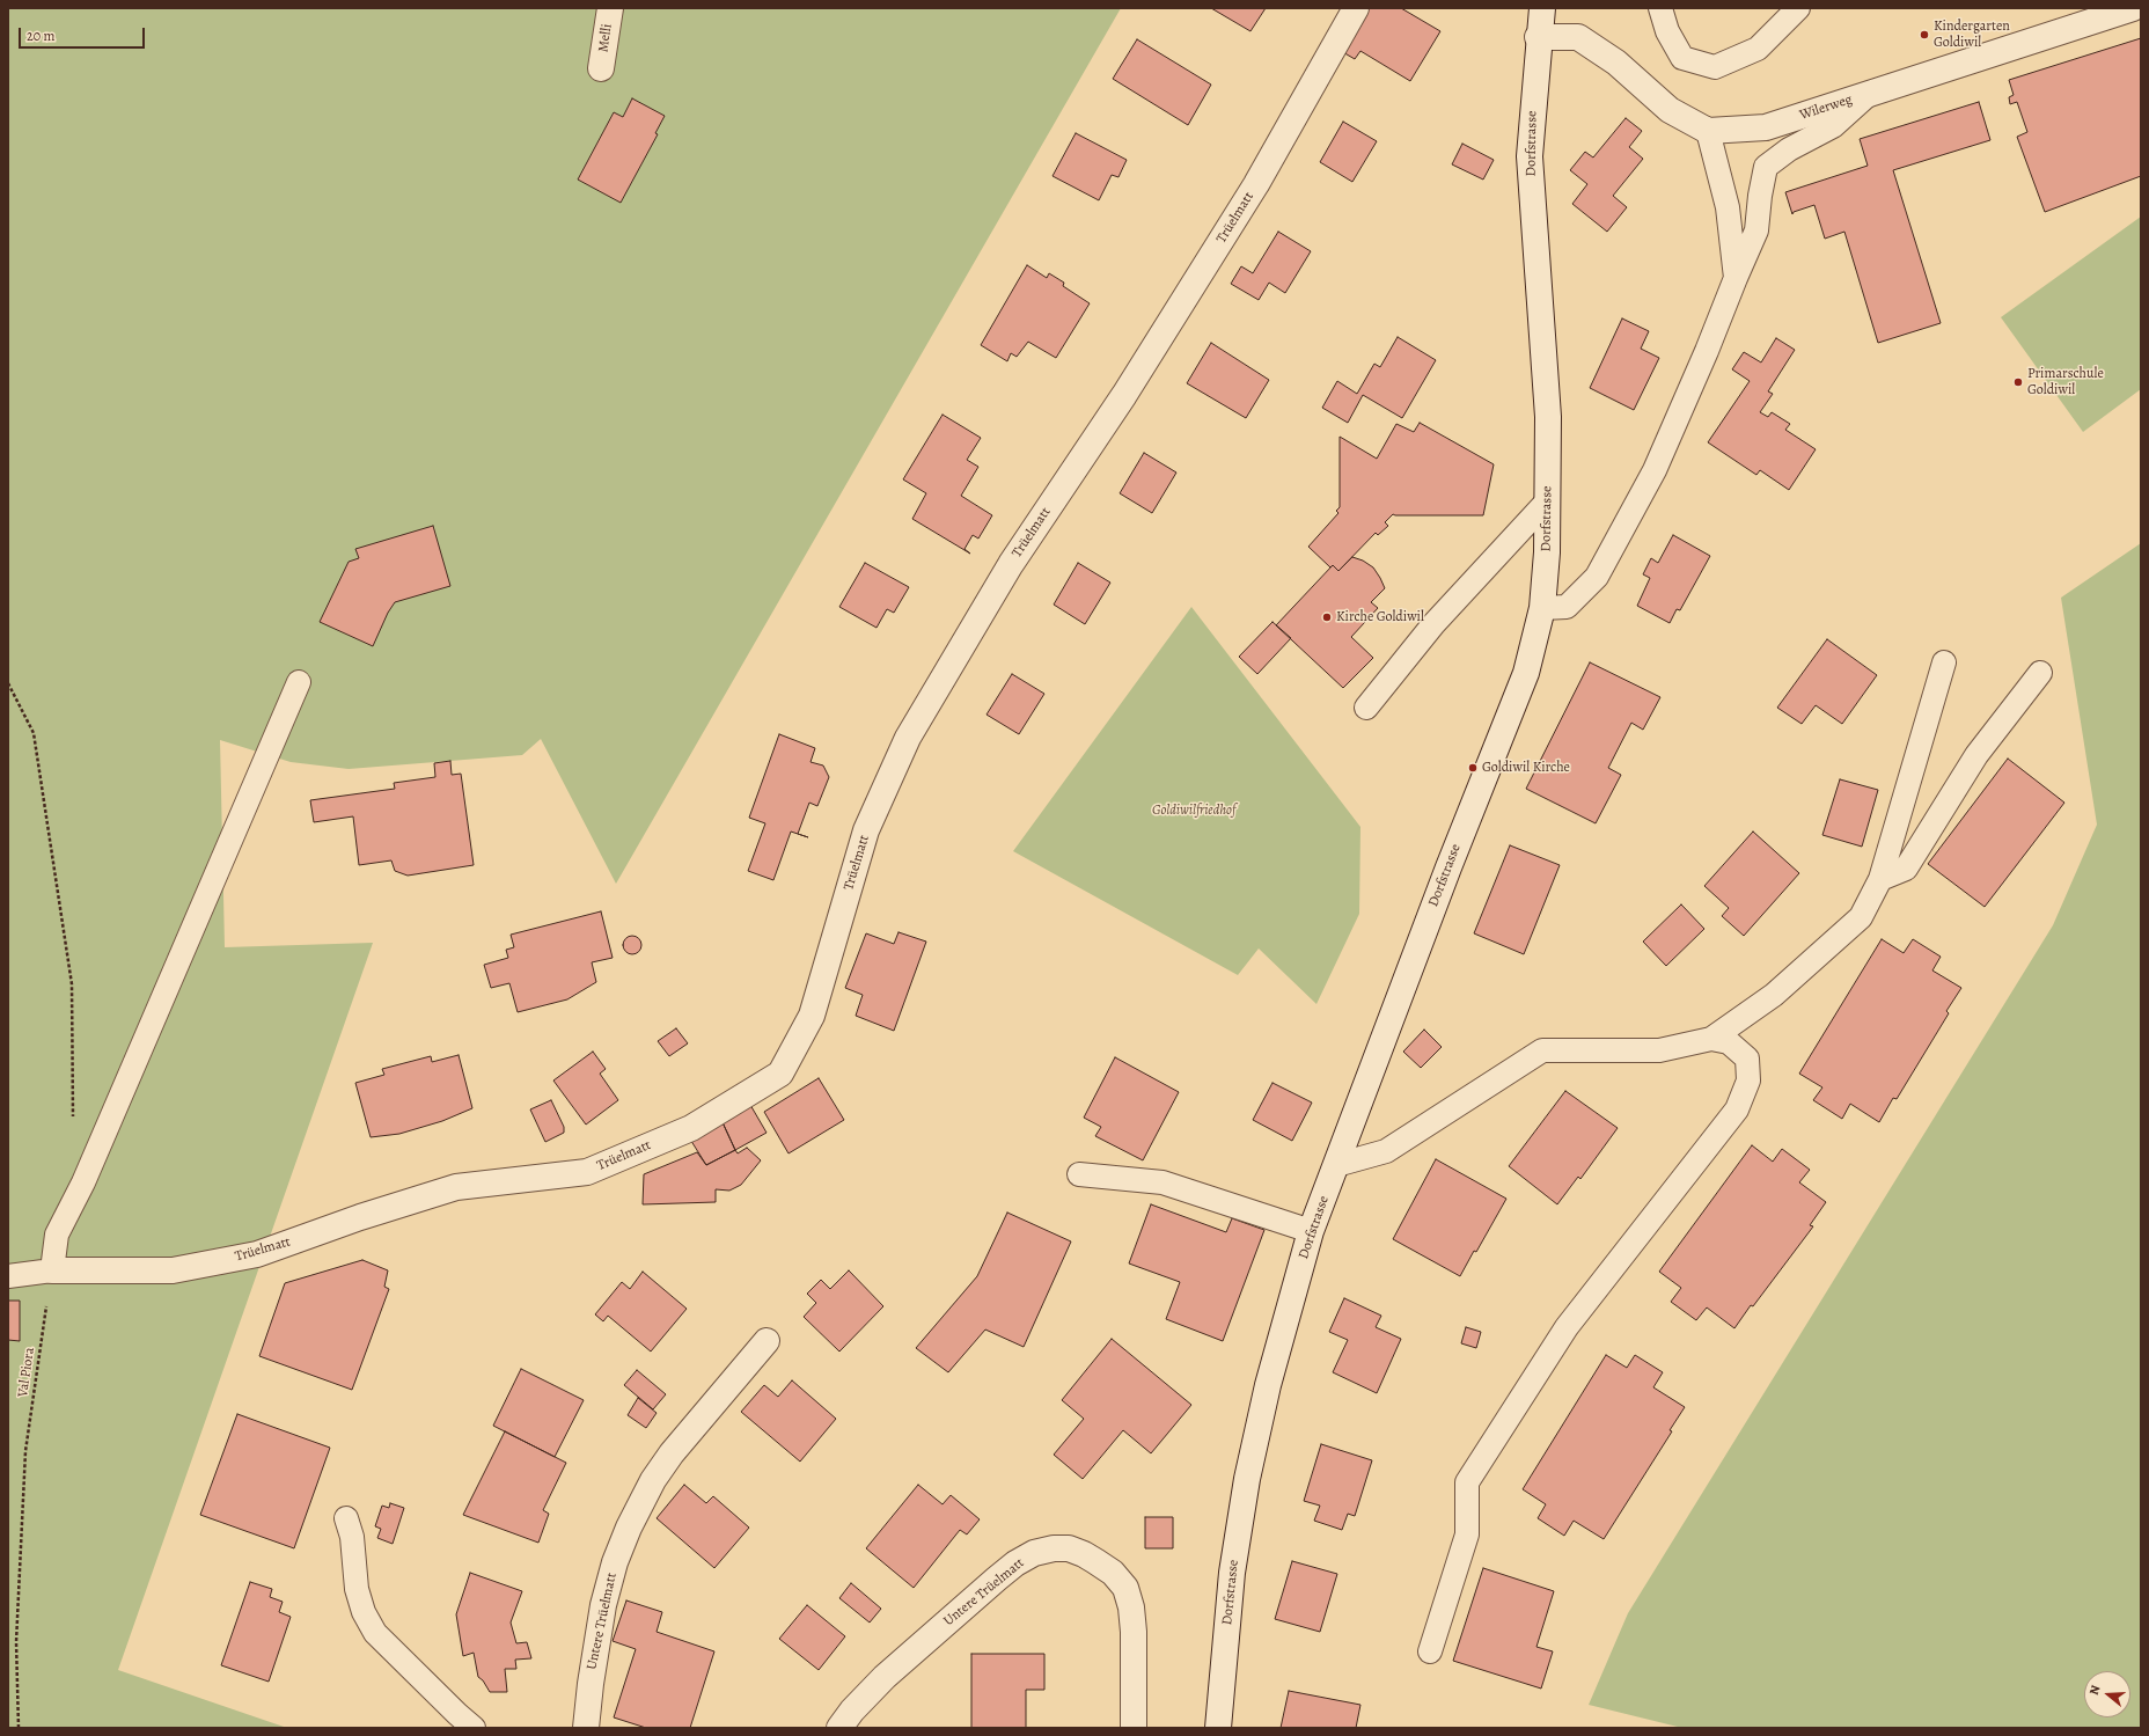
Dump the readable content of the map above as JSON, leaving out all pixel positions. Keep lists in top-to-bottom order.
{
  "streets": {
    "street": [
      "Melli",
      "Wilerweg",
      "Dorfstrasse",
      "Trüelmatt",
      "Untere Trüelmatt"
    ],
    "path": ["Val Piora"]
  },
  "crossings": [
    ["Trüelmatt", "Val Piora"]
  ],
  "parks": ["Goldiwilfriedhof"],
  "places": [
    "Kindergarten Goldiwil",
    "Primarschule Goldiwil",
    "Kirche Goldiwil",
    "Goldiwil Kirche"
  ],
  "scale_bar": "20 m",
  "north": "left"
}
